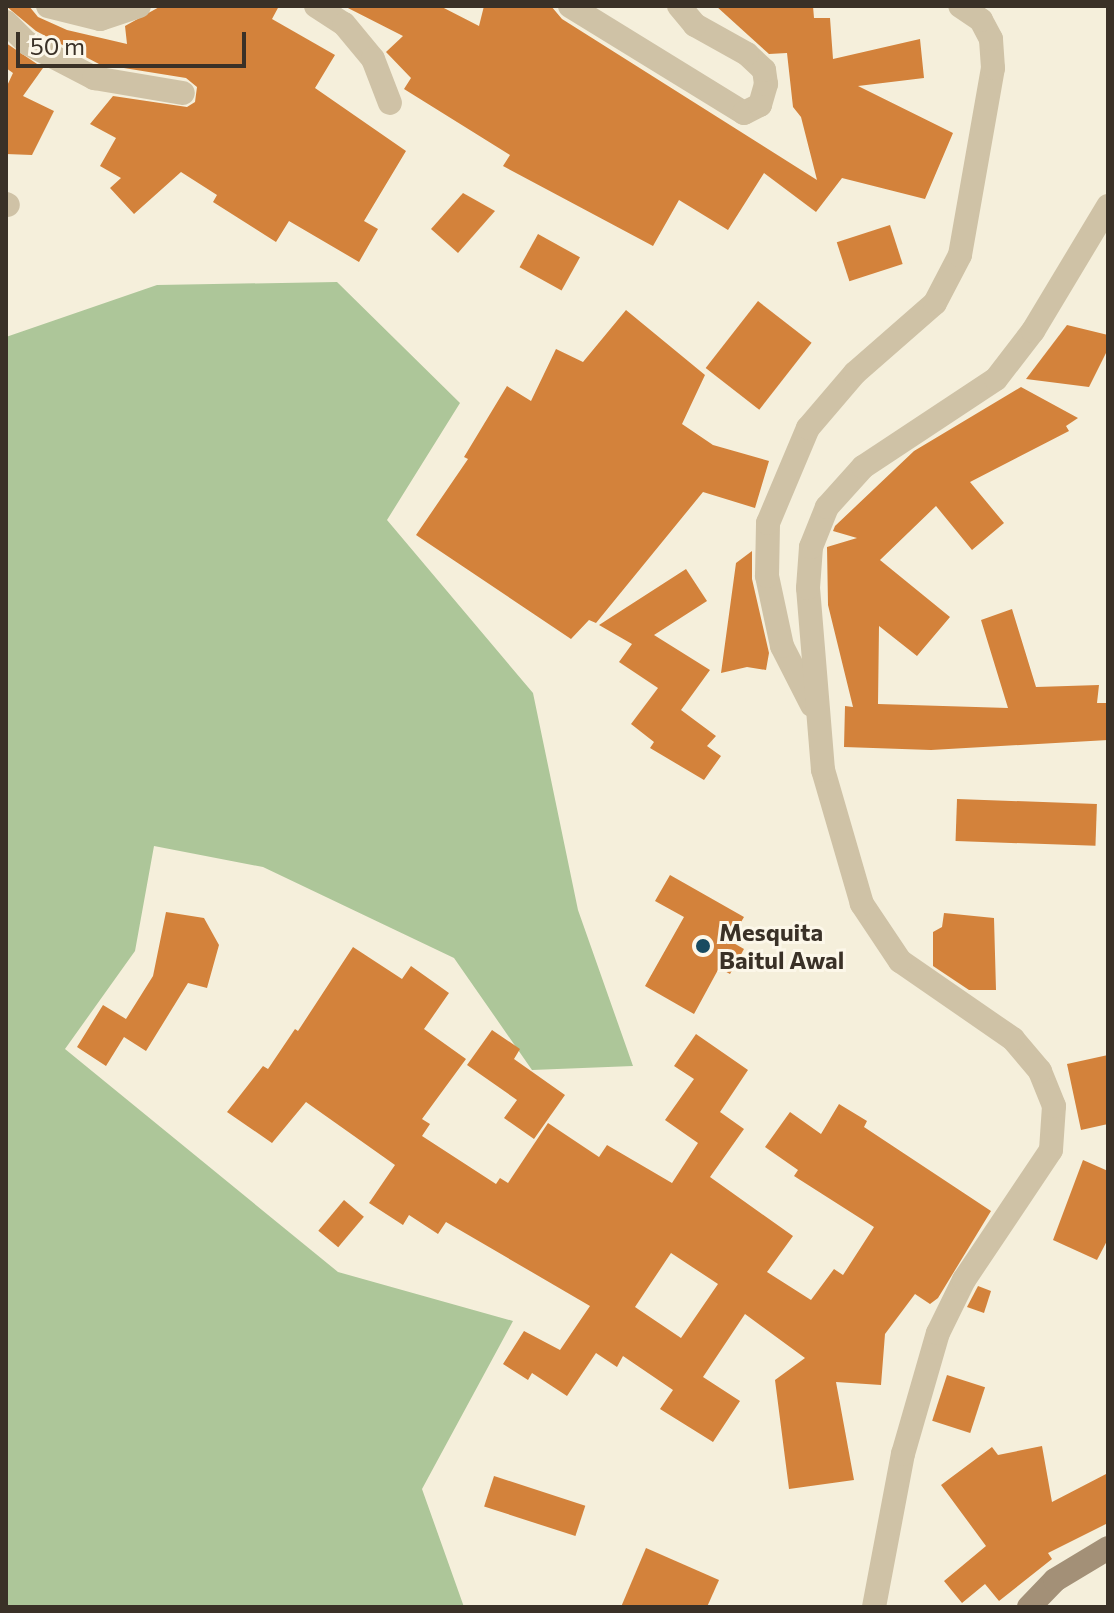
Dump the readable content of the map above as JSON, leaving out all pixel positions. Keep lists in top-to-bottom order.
{
  "places": ["Mesquita Baitul Awal"],
  "scale_bar": "50 m"
}
